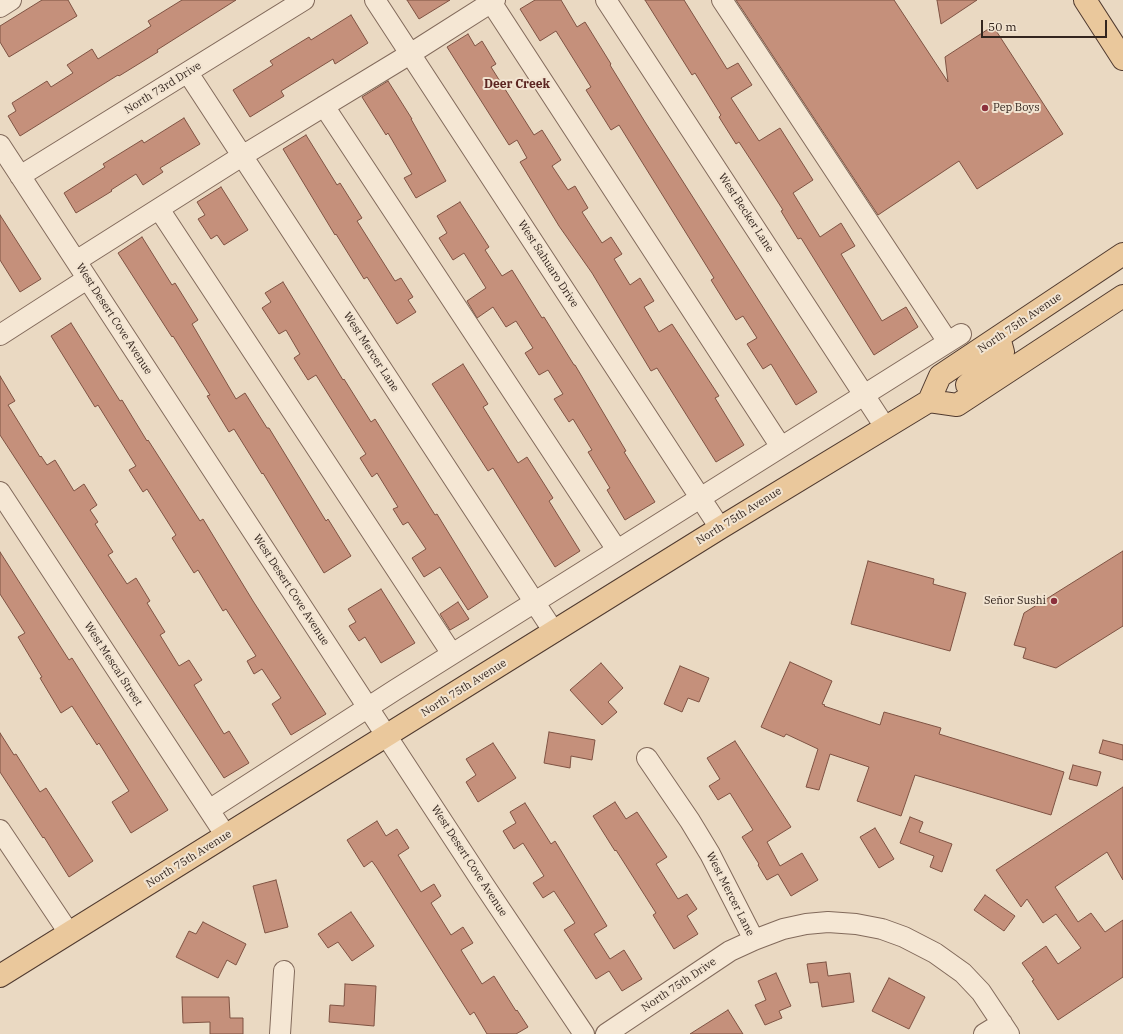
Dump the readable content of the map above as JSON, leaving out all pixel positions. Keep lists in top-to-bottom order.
{
  "streets": {
    "main road": ["North 75th Avenue"],
    "street": [
      "North 73rd Drive",
      "West Becker Lane",
      "West Sahuaro Drive",
      "West Desert Cove Avenue",
      "West Mercer Lane",
      "West Mescal Street",
      "North 75th Drive"
    ]
  },
  "crossings": [
    ["North 73rd Drive", "West Desert Cove Avenue"],
    ["North 73rd Drive", "West Mercer Lane"],
    ["West Becker Lane", "North 75th Avenue"],
    ["West Sahuaro Drive", "North 75th Avenue"],
    ["West Desert Cove Avenue", "North 75th Avenue"],
    ["North 75th Avenue", "West Mercer Lane"],
    ["North 75th Avenue", "West Mescal Street"],
    ["West Mercer Lane", "North 75th Drive"]
  ],
  "districts": ["Deer Creek"],
  "places": ["Pep Boys", "Señor Sushi"],
  "scale_bar": "50 m"
}
